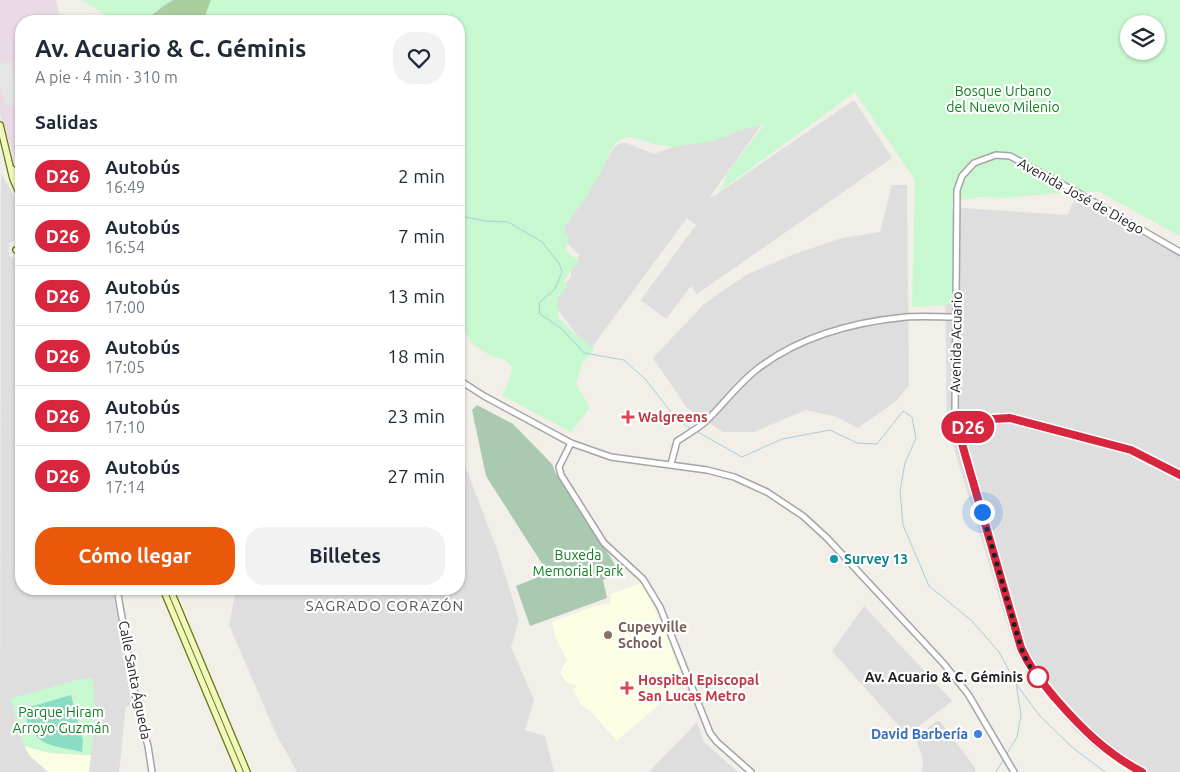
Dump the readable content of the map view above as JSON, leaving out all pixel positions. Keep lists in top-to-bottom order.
{
  "streets": {
    "street": ["Avenida José de Diego", "Avenida Acuario", "Calle Santa Águeda"]
  },
  "crossings": [
    ["Avenida José de Diego", "Avenida Acuario"]
  ],
  "districts": ["SAGRADO CORAZÓN"],
  "parks": ["Bosque Urbano del Nuevo Milenio", "Buxeda Memorial Park", "Parque Hiram Arroyo Guzmán"],
  "places": {
    "health": ["Walgreens", "Hospital Episcopal San Lucas Metro"],
    "other": [
      "Survey 13",
      "Cupeyville School",
      "Av. Acuario & C. Géminis",
      "David Barbería"
    ]
  },
  "lines": ["bus line D26"],
  "page": {
    "on_map": "D26",
    "heading": [
      ["Av. Acuario & C. Géminis", "A pie · 4 min · 310 m"],
      "Salidas"
    ],
    "list": [
      {
        "mark": "D26",
        "name": "Autobús",
        "note": "16:49",
        "value": "2 min"
      },
      {
        "mark": "D26",
        "name": "Autobús",
        "note": "16:54",
        "value": "7 min"
      },
      {
        "mark": "D26",
        "name": "Autobús",
        "note": "17:00",
        "value": "13 min"
      },
      {
        "mark": "D26",
        "name": "Autobús",
        "note": "17:05",
        "value": "18 min"
      },
      {
        "mark": "D26",
        "name": "Autobús",
        "note": "17:10",
        "value": "23 min"
      },
      {
        "mark": "D26",
        "name": "Autobús",
        "note": "17:14",
        "value": "27 min"
      }
    ],
    "buttons": ["Cómo llegar", "Billetes"]
  }
}
